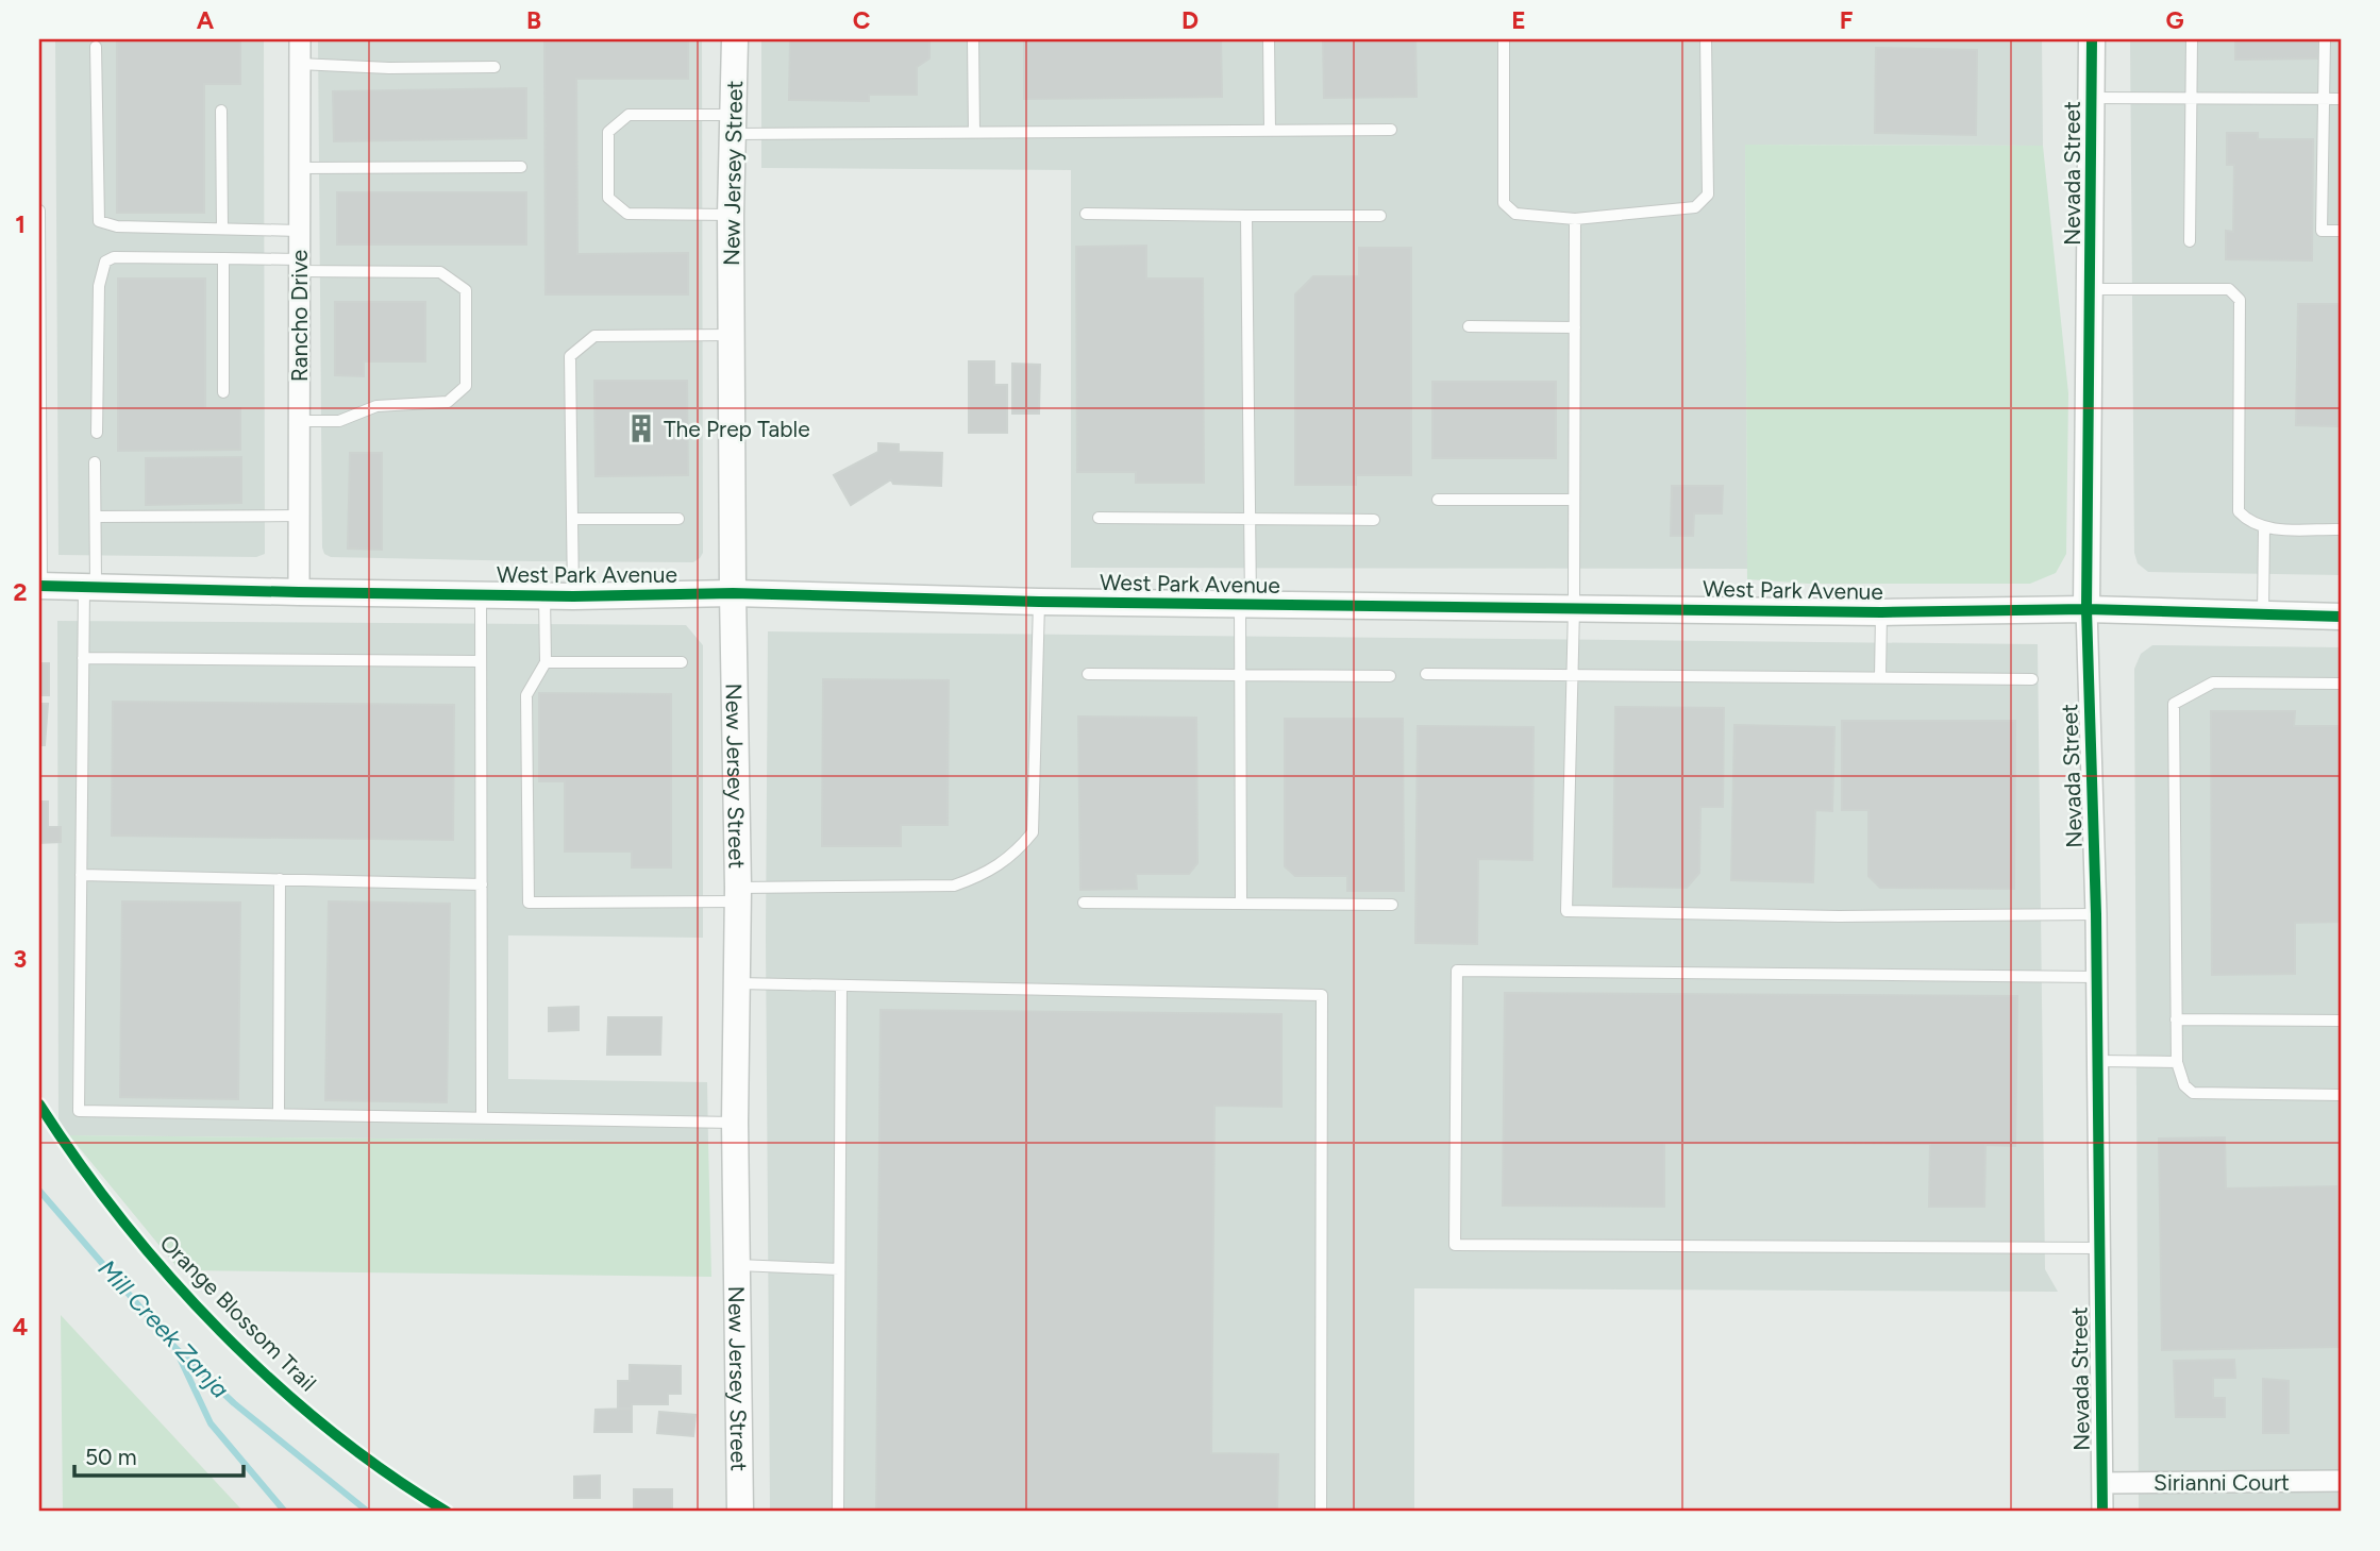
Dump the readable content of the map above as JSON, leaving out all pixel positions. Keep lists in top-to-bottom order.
{
  "streets": {
    "street": [
      "New Jersey Street",
      "Nevada Street",
      "Rancho Drive",
      "West Park Avenue",
      "Sirianni Court"
    ],
    "cycle path": ["Orange Blossom Trail"]
  },
  "crossings": [
    ["New Jersey Street", "West Park Avenue"],
    ["Nevada Street", "West Park Avenue"],
    ["Nevada Street", "Sirianni Court"],
    ["Rancho Drive", "West Park Avenue"]
  ],
  "water": ["Mill Creek Zanja"],
  "places": {
    "building": ["The Prep Table"]
  },
  "scale_bar": "50 m",
  "grid": {
    "columns": [
      "A",
      "B",
      "C",
      "D",
      "E",
      "F",
      "G"
    ],
    "rows": [
      "1",
      "2",
      "3",
      "4"
    ]
  }
}
